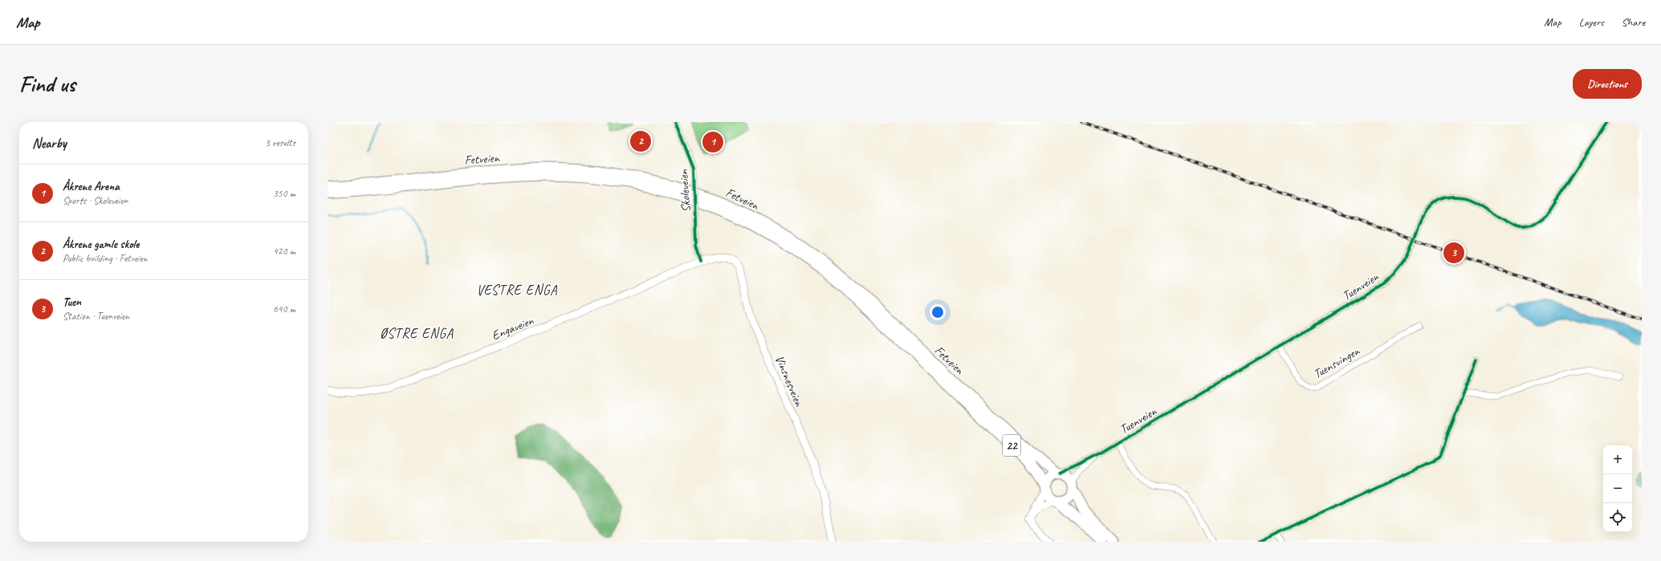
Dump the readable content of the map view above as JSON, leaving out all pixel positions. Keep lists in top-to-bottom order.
{
  "streets": {
    "highway": ["Fetveien", "22"],
    "main road": ["Engaveien", "Vinsnesveien"],
    "street": ["Skoleveien", "Tuenveien", "Tuensvingen"]
  },
  "crossings": [
    ["Fetveien", "Tuenveien"],
    ["Fetveien", "22"],
    ["Skoleveien", "Engaveien"],
    ["Skoleveien", "Vinsnesveien"],
    ["Tuenveien", "Tuensvingen"],
    ["Tuenveien", "22"],
    ["Engaveien", "Vinsnesveien"]
  ],
  "districts": ["VESTRE ENGA", "ØSTRE ENGA"],
  "page": {
    "header": "Map",
    "nav": ["Map", "Layers", "Share"],
    "buttons": "Directions",
    "title": "Find us",
    "heading": ["Nearby", "3 results"],
    "pins": ["2", "1", "3"],
    "list": [
      {
        "mark": "1",
        "name": "Åkrene Arena",
        "note": "Sports · Skoleveien",
        "value": "350 m"
      },
      {
        "mark": "2",
        "name": "Åkrene gamle skole",
        "note": "Public building · Fetveien",
        "value": "420 m"
      },
      {
        "mark": "3",
        "name": "Tuen",
        "note": "Station · Tuenveien",
        "value": "640 m"
      }
    ],
    "map_buttons": ["+", "−"]
  }
}
